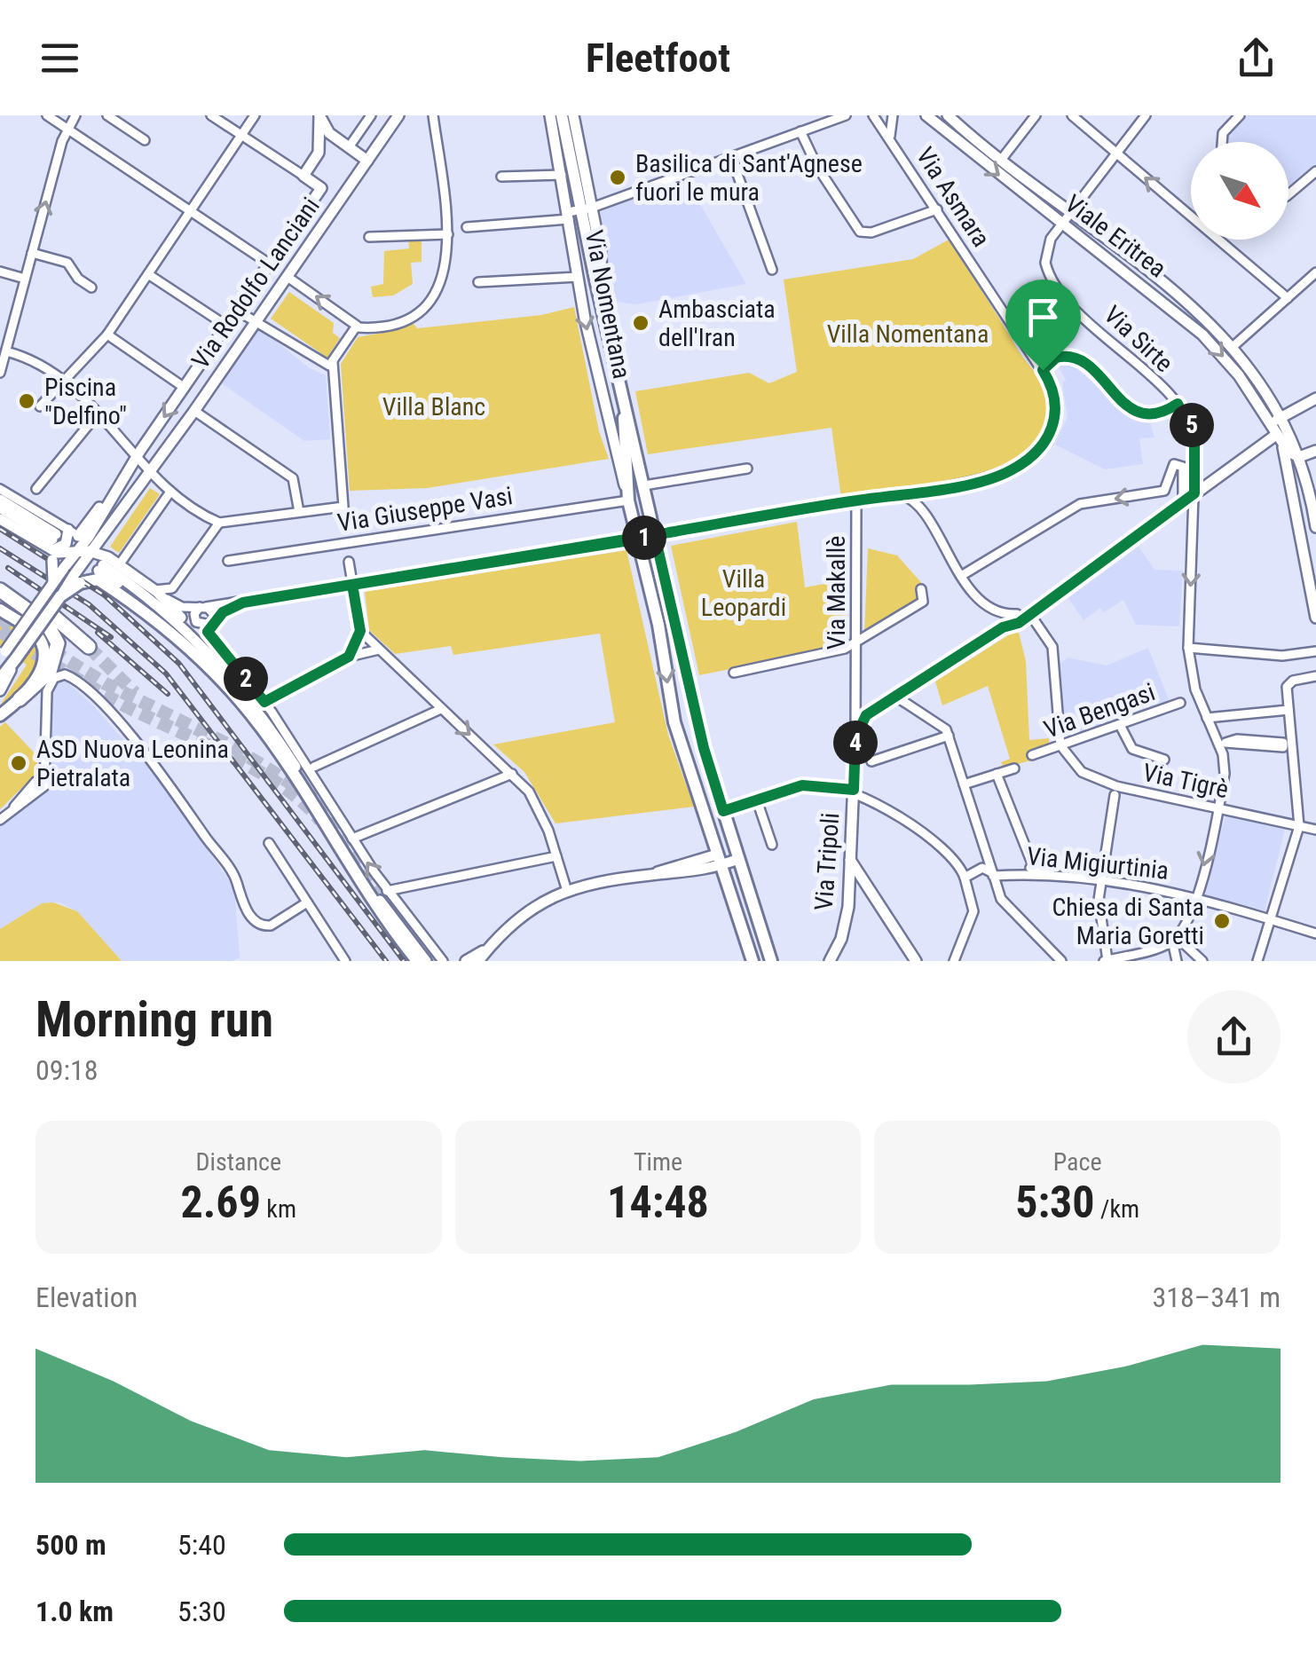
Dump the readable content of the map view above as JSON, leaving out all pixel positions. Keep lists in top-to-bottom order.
{
  "streets": {
    "main road": ["Via Nomentana"],
    "street": [
      "Via Asmara",
      "Viale Eritrea",
      "Via Rodolfo Lanciani",
      "Via Sirte",
      "Via Giuseppe Vasi",
      "Via Makallè",
      "Via Bengasi",
      "Via Tigrè",
      "Via Tripoli",
      "Via Migiurtinia"
    ]
  },
  "crossings": [
    ["Via Asmara", "Via Nomentana"],
    ["Via Asmara", "Via Makallè"],
    ["Viale Eritrea", "Via Sirte"],
    ["Viale Eritrea", "Via Tripoli"],
    ["Via Nomentana", "Via Giuseppe Vasi"],
    ["Via Sirte", "Via Tigrè"],
    ["Via Sirte", "Via Tripoli"],
    ["Via Sirte", "Via Migiurtinia"],
    ["Via Makallè", "Via Tripoli"],
    ["Via Bengasi", "Via Tigrè"]
  ],
  "parks": ["Villa Nomentana", "Villa Blanc", "Villa Leopardi"],
  "places": [
    "Basilica di Sant'Agnese fuori le mura",
    "Ambasciata dell'Iran",
    "Piscina \"Delfino\"",
    "ASD Nuova Leonina Pietralata",
    "Chiesa di Santa Maria Goretti"
  ],
  "north": "bottom right",
  "page": {
    "header": "Fleetfoot",
    "pins": [
      "5",
      "1",
      "2",
      "4"
    ],
    "heading": ["Morning run", "09:18"],
    "stats": [
      ["Distance", "2.69 km"],
      ["Time", "14:48"],
      ["Pace", "5:30 /km"]
    ],
    "chart": ["Elevation", "318–341 m"],
    "list": [
      {
        "name": "500 m",
        "note": "5:40"
      },
      {
        "name": "1.0 km",
        "note": "5:30"
      }
    ]
  }
}
